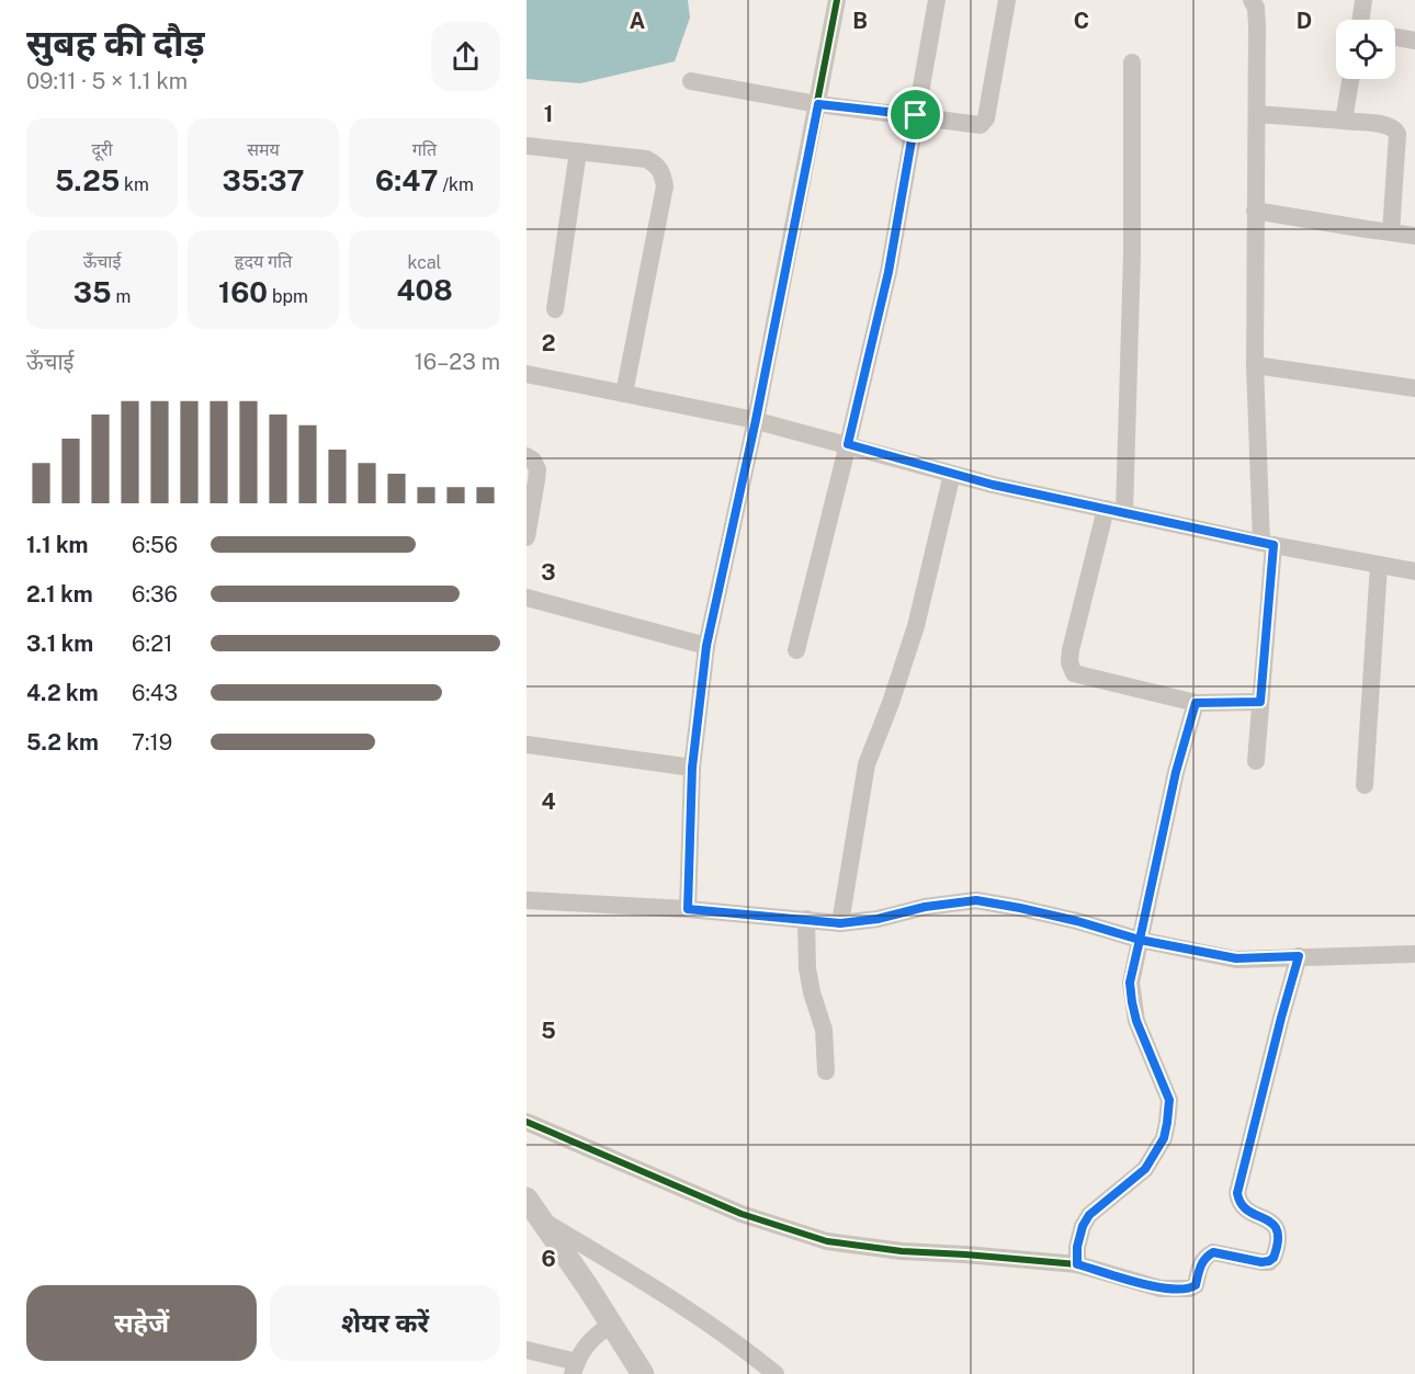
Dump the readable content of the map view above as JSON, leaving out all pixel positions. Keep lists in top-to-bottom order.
{
  "page": {
    "heading": ["सुबह की दौड़", "09:11 · 5 × 1.1 km"],
    "stats": [
      ["दूरी", "5.25 km"],
      ["समय", "35:37"],
      ["गति", "6:47 /km"],
      ["ऊँचाई", "35 m"],
      ["हृदय गति", "160 bpm"],
      ["kcal", "408"]
    ],
    "chart": ["ऊँचाई", "16–23 m"],
    "list": [
      {
        "name": "1.1 km",
        "note": "6:56"
      },
      {
        "name": "2.1 km",
        "note": "6:36"
      },
      {
        "name": "3.1 km",
        "note": "6:21"
      },
      {
        "name": "4.2 km",
        "note": "6:43"
      },
      {
        "name": "5.2 km",
        "note": "7:19"
      }
    ],
    "buttons": ["सहेजें", "शेयर करें"]
  },
  "grid": {
    "columns": [
      "A",
      "B",
      "C",
      "D"
    ],
    "rows": [
      "1",
      "2",
      "3",
      "4",
      "5",
      "6"
    ]
  }
}
